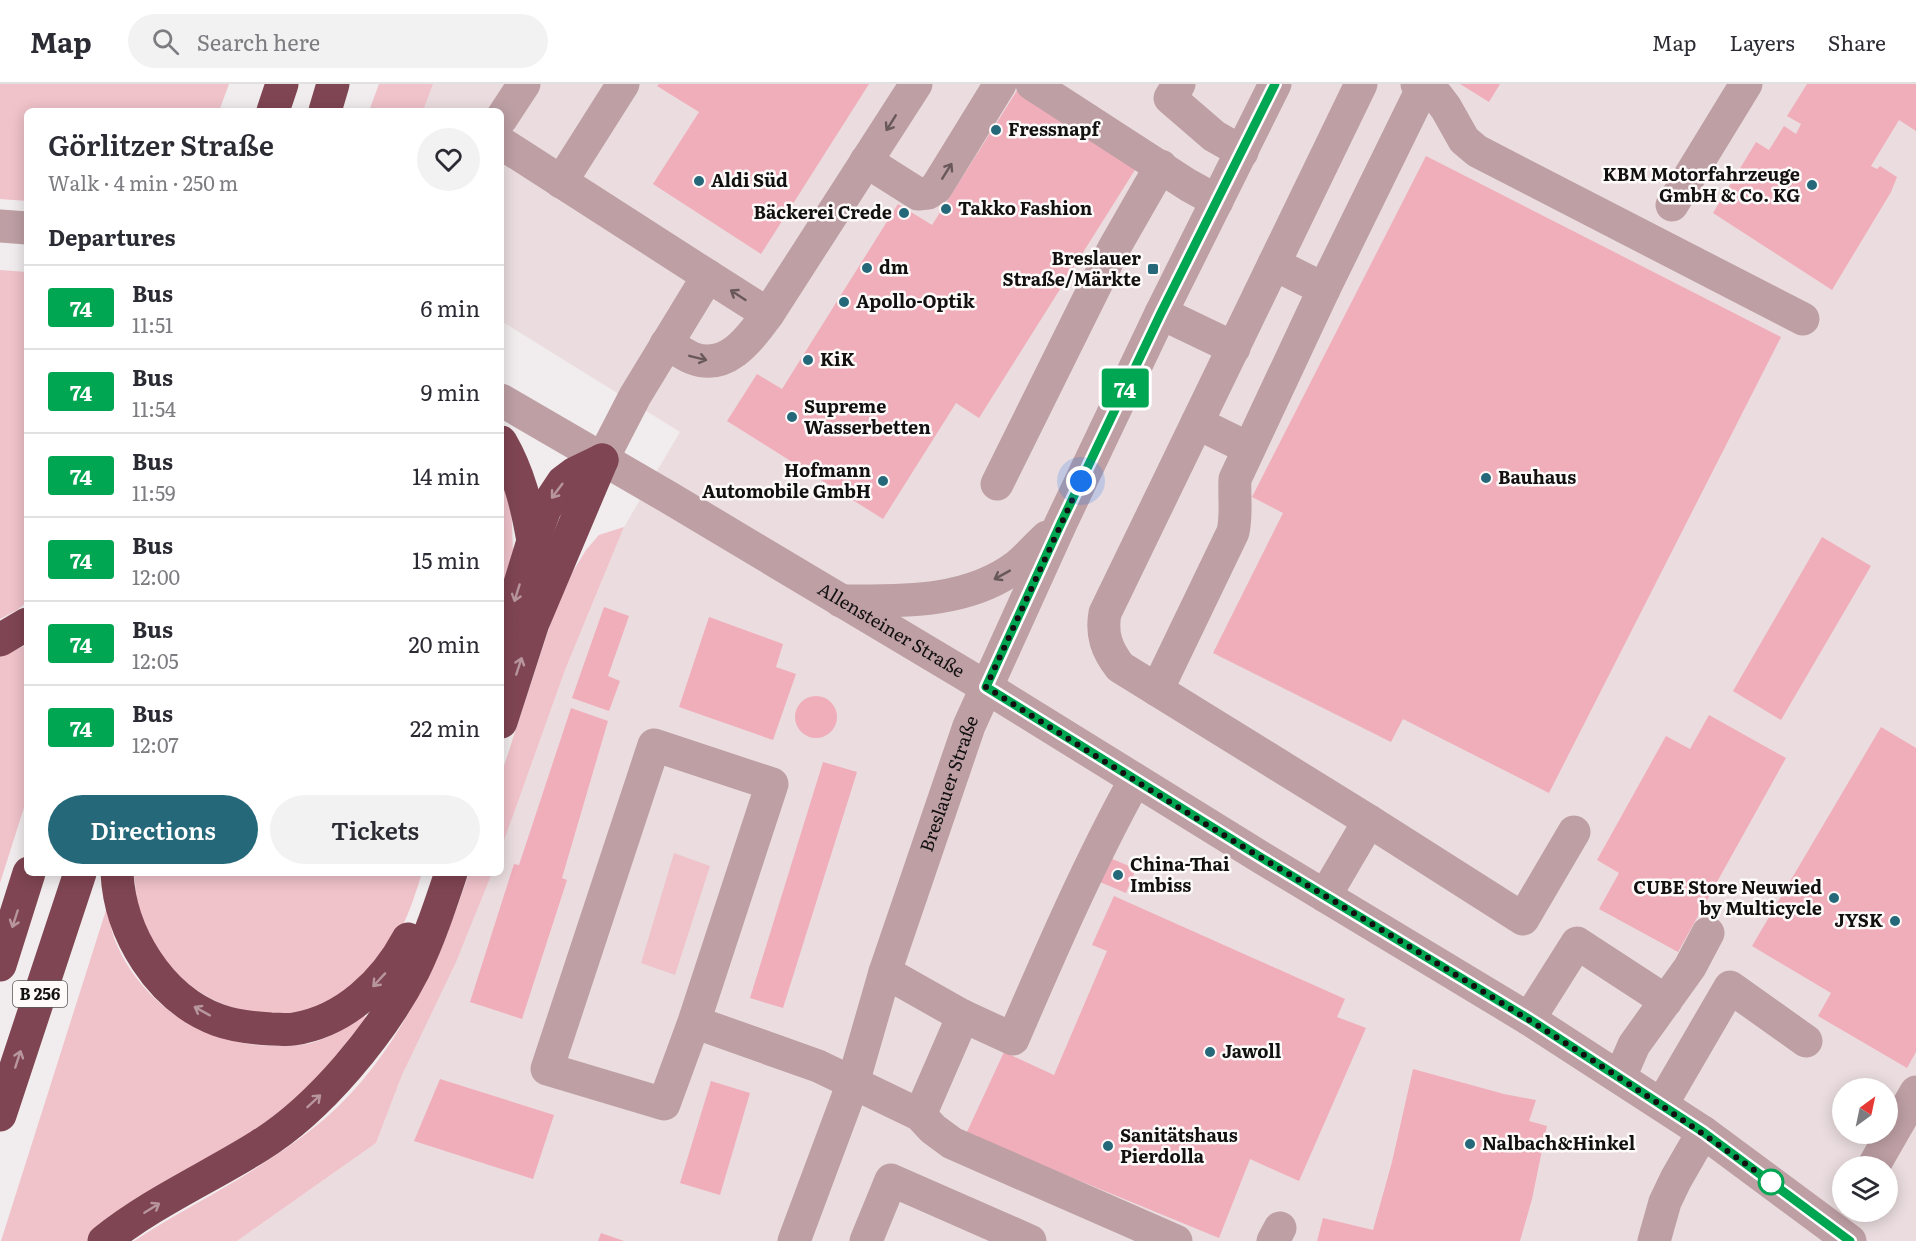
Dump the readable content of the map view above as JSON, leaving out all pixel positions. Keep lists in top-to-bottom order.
{
  "streets": {
    "highway": ["B 256"],
    "street": ["Allensteiner Straße", "Breslauer Straße"]
  },
  "crossings": [
    ["Allensteiner Straße", "Breslauer Straße"]
  ],
  "places": {
    "other": [
      "Fressnapf",
      "Aldi Süd",
      "KBM Motorfahrzeuge GmbH & Co. KG",
      "Takko Fashion",
      "Bäckerei Crede",
      "dm",
      "Apollo-Optik",
      "KiK",
      "Supreme Wasserbetten",
      "Bauhaus",
      "Hofmann Automobile GmbH",
      "China-Thai Imbiss",
      "CUBE Store Neuwied by Multicycle",
      "JYSK",
      "Jawoll",
      "Nalbach&Hinkel",
      "Sanitätshaus Pierdolla"
    ],
    "transit": ["Breslauer Straße/Märkte"]
  },
  "lines": ["bus line 74"],
  "north": "top right",
  "page": {
    "header": "Map",
    "search": "Search here",
    "nav": ["Map", "Layers", "Share"],
    "on_map": "74",
    "heading": [
      ["Görlitzer Straße", "Walk · 4 min · 250 m"],
      "Departures"
    ],
    "list": [
      {
        "mark": "74",
        "name": "Bus",
        "note": "11:51",
        "value": "6 min"
      },
      {
        "mark": "74",
        "name": "Bus",
        "note": "11:54",
        "value": "9 min"
      },
      {
        "mark": "74",
        "name": "Bus",
        "note": "11:59",
        "value": "14 min"
      },
      {
        "mark": "74",
        "name": "Bus",
        "note": "12:00",
        "value": "15 min"
      },
      {
        "mark": "74",
        "name": "Bus",
        "note": "12:05",
        "value": "20 min"
      },
      {
        "mark": "74",
        "name": "Bus",
        "note": "12:07",
        "value": "22 min"
      }
    ],
    "buttons": ["Directions", "Tickets"]
  }
}
